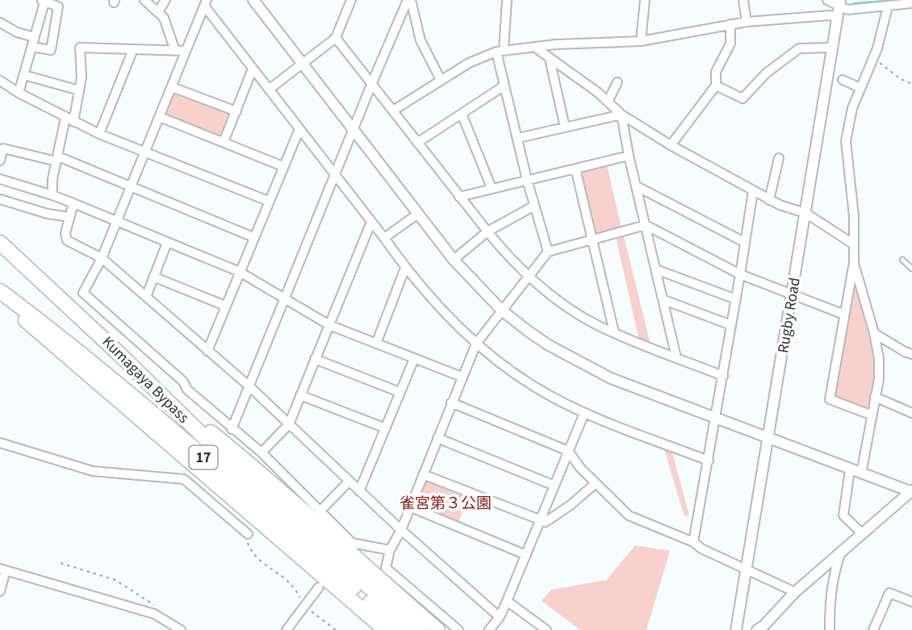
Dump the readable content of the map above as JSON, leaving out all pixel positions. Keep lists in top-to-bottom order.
{
  "streets": {
    "highway": ["Kumagaya Bypass", "17"],
    "street": ["Rugby Road"]
  },
  "crossings": [
    ["Kumagaya Bypass", "17"]
  ],
  "parks": ["雀宮第３公園"]
}
